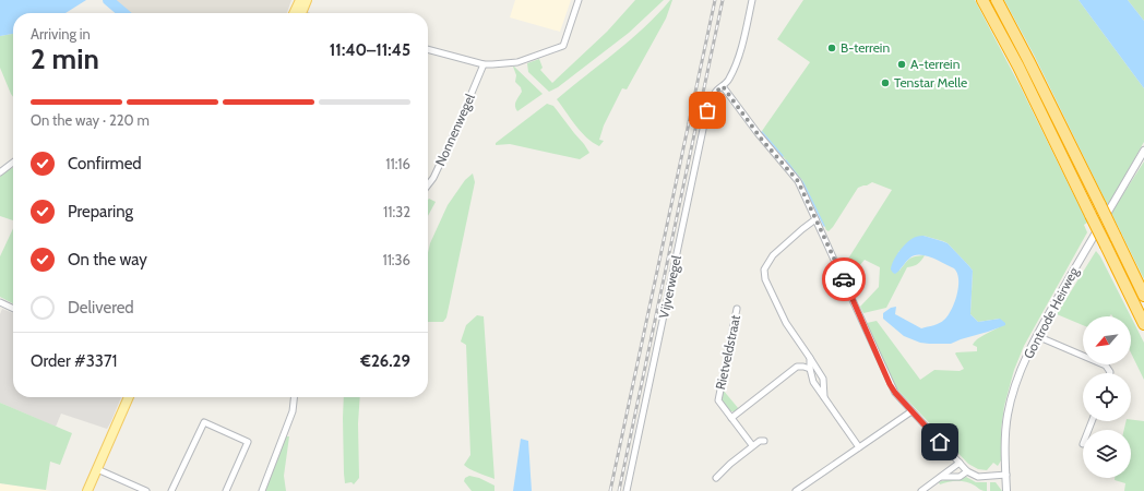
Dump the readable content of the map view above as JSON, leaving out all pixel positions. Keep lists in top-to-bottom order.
{
  "streets": {
    "street": [
      "Nonnenwegel",
      "Vijverwegel",
      "Gontrode Heirweg",
      "Rietveldstraat"
    ]
  },
  "places": ["B-terrein", "A-terrein", "Tenstar Melle"],
  "north": "bottom left",
  "page": {
    "heading": ["2 min", "Arriving in", "11:40–11:45"],
    "panel": ["Order #3371", "€26.29"],
    "bar": "On the way · 220 m",
    "list": [
      ["Confirmed", "11:16"],
      ["Preparing", "11:32"],
      ["On the way", "11:36"],
      "Delivered"
    ]
  }
}
